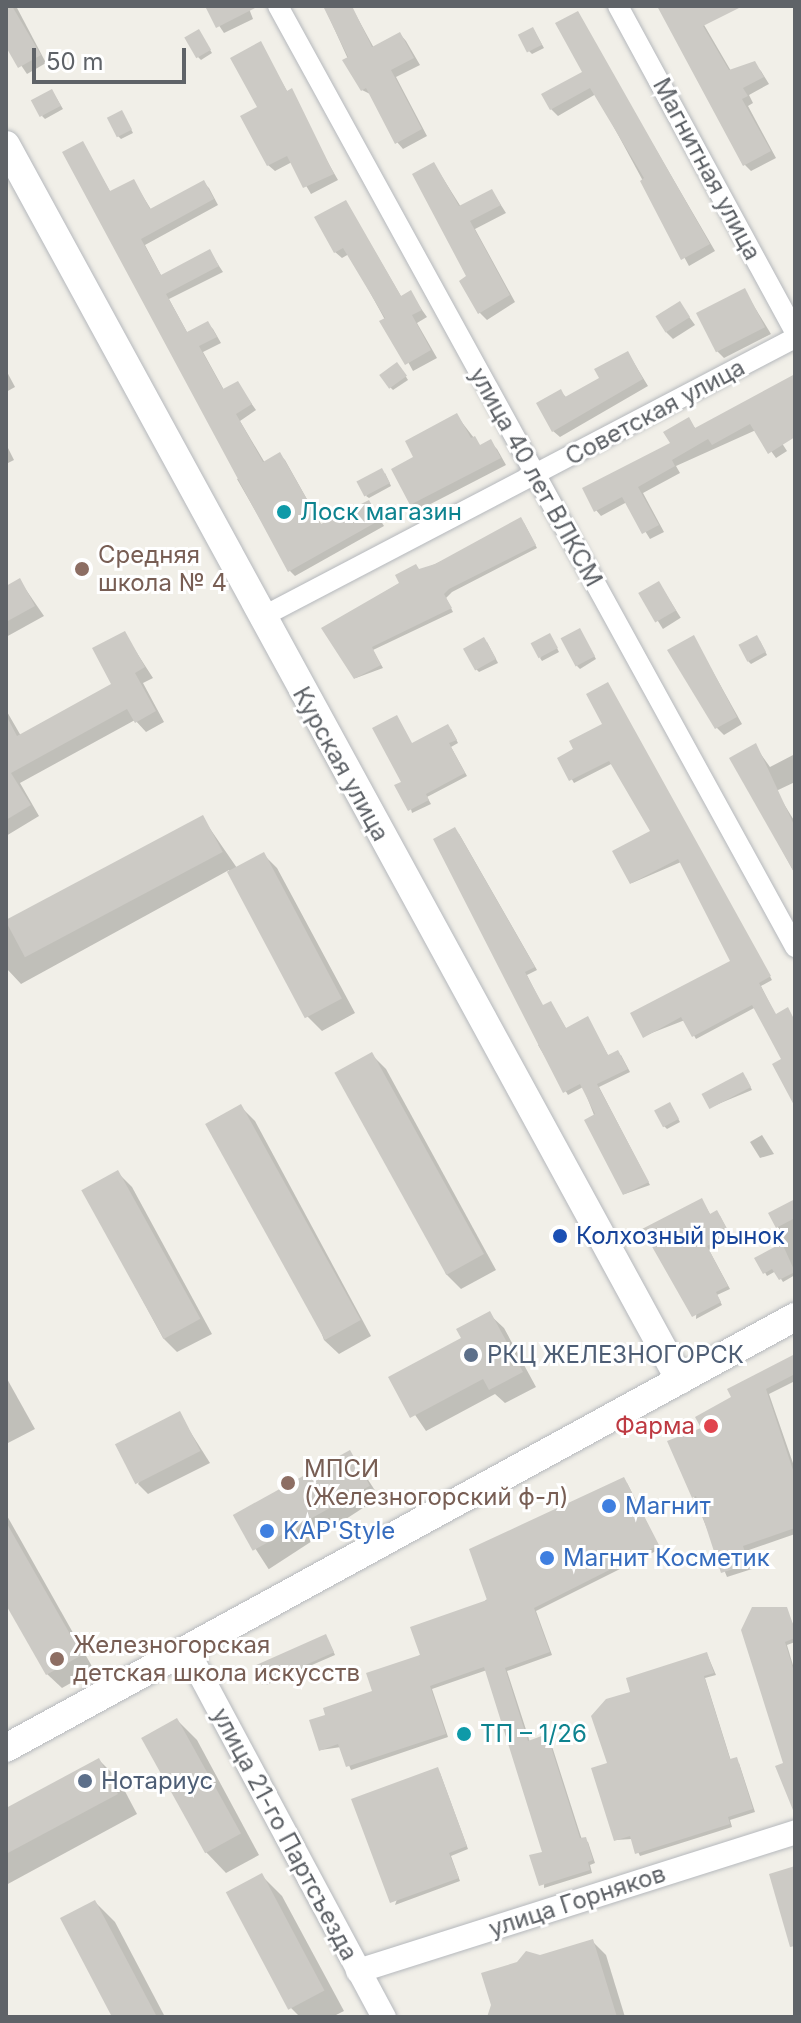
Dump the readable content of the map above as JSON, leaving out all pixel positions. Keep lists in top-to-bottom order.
{
  "streets": {
    "main road": ["Курская улица"],
    "street": [
      "Магнитная улица",
      "Советская улица",
      "улица 40 лет ВЛКСМ",
      "улица 21-го Партсъезда",
      "улица Горняков"
    ]
  },
  "crossings": [
    ["Магнитная улица", "Советская улица"],
    ["Советская улица", "улица 40 лет ВЛКСМ"],
    ["Советская улица", "Курская улица"],
    ["улица 21-го Партсъезда", "улица Горняков"]
  ],
  "places": [
    "Лоск магазин",
    "Средняя школа № 4",
    "Колхозный рынок",
    "РКЦ ЖЕЛЕЗНОГОРСК",
    "Фарма",
    "МПСИ (Железногорский ф-л)",
    "Магнит",
    "KAP'Style",
    "Магнит Косметик",
    "Железногорская детская школа искусств",
    "ТП – 1/26",
    "Нотариус"
  ],
  "scale_bar": "50 m"
}
